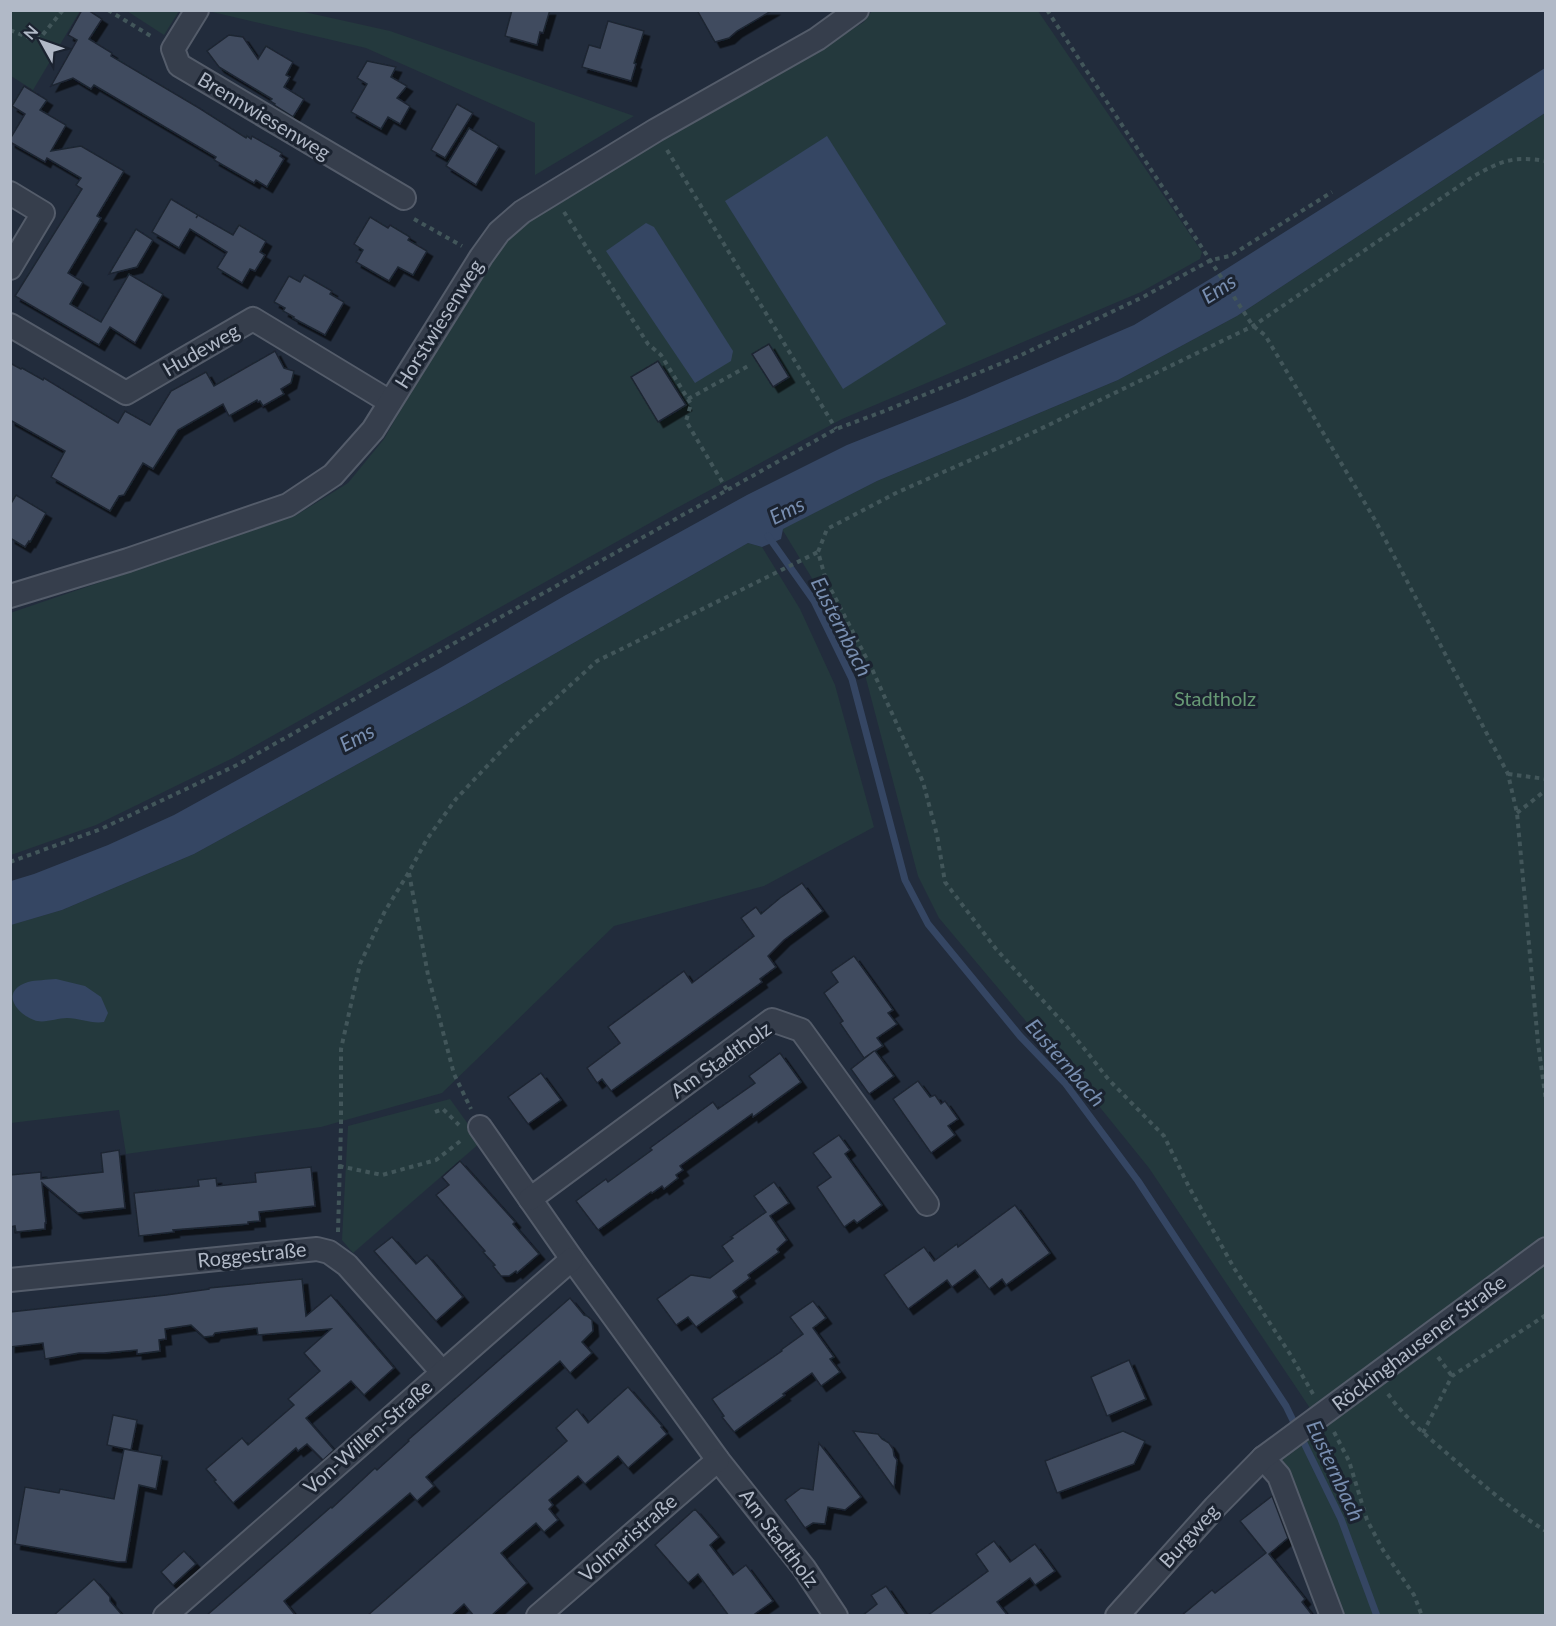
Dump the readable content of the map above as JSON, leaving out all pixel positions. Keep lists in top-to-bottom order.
{
  "streets": {
    "street": [
      "Brennwiesenweg",
      "Horstwiesenweg",
      "Hudeweg",
      "Am Stadtholz",
      "Roggestraße",
      "Röckinghausener Straße",
      "Von-Willen-Straße",
      "Burgweg",
      "Volmaristraße"
    ]
  },
  "crossings": [
    ["Horstwiesenweg", "Hudeweg"],
    ["Am Stadtholz", "Von-Willen-Straße"],
    ["Am Stadtholz", "Volmaristraße"],
    ["Roggestraße", "Von-Willen-Straße"],
    ["Röckinghausener Straße", "Burgweg"]
  ],
  "water": ["Ems", "Eusternbach"],
  "parks": ["Stadtholz"],
  "north": "top left"
}
